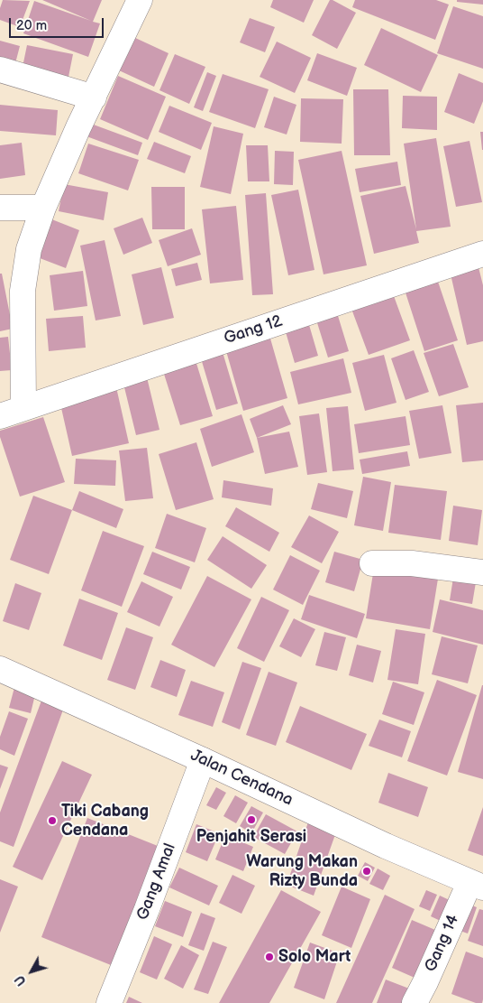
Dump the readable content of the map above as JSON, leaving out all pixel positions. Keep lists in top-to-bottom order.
{
  "streets": {
    "street": [
      "Gang 12",
      "Jalan Cendana",
      "Gang Amal",
      "Gang 14"
    ]
  },
  "crossings": [
    ["Jalan Cendana", "Gang Amal"],
    ["Jalan Cendana", "Gang 14"]
  ],
  "places": [
    "Penjahit Serasi",
    "Tiki Cabang Cendana",
    "Warung Makan Rizty Bunda",
    "Solo Mart"
  ],
  "scale_bar": "20 m",
  "north": "bottom left"
}
